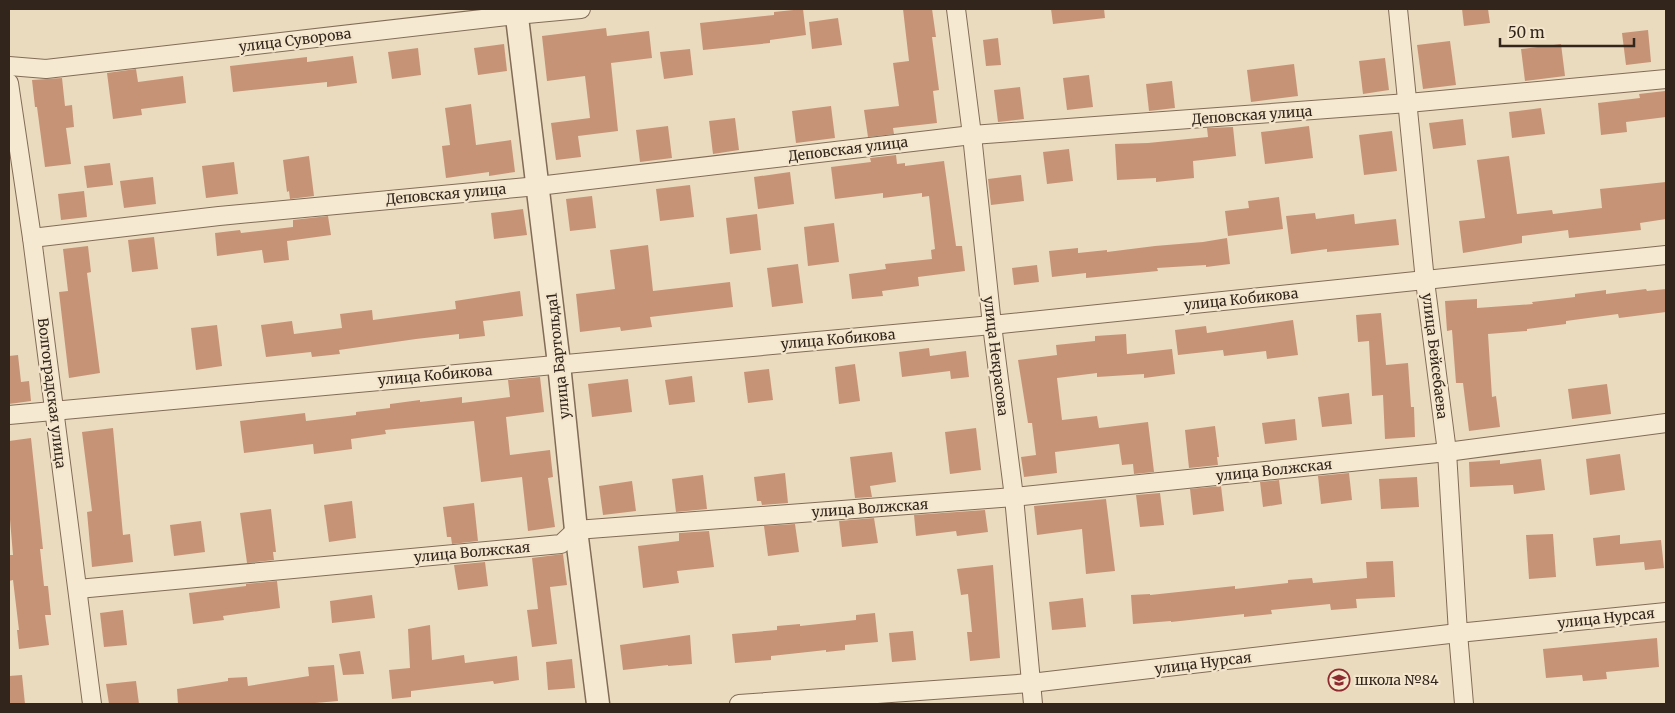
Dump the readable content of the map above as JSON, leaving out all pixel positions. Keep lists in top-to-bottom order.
{
  "streets": {
    "street": [
      "улица Суворова",
      "Деповская улица",
      "улица Кобикова",
      "улица Бартольда1",
      "улица Некрасова",
      "улица Бейсебаева",
      "Волгоградская улица",
      "улица Волжская",
      "улица Нурсая"
    ]
  },
  "crossings": [
    ["улица Суворова", "улица Бартольда1"],
    ["Деповская улица", "улица Бартольда1"],
    ["Деповская улица", "улица Некрасова"],
    ["Деповская улица", "улица Бейсебаева"],
    ["Деповская улица", "Волгоградская улица"],
    ["улица Кобикова", "улица Бартольда1"],
    ["улица Кобикова", "улица Некрасова"],
    ["улица Кобикова", "улица Бейсебаева"],
    ["улица Кобикова", "Волгоградская улица"],
    ["улица Бартольда1", "улица Волжская"],
    ["улица Некрасова", "улица Волжская"],
    ["улица Некрасова", "улица Нурсая"],
    ["улица Бейсебаева", "улица Волжская"],
    ["улица Бейсебаева", "улица Нурсая"],
    ["Волгоградская улица", "улица Волжская"]
  ],
  "places": {
    "school or university": ["школа №84"]
  },
  "scale_bar": "50 m"
}
